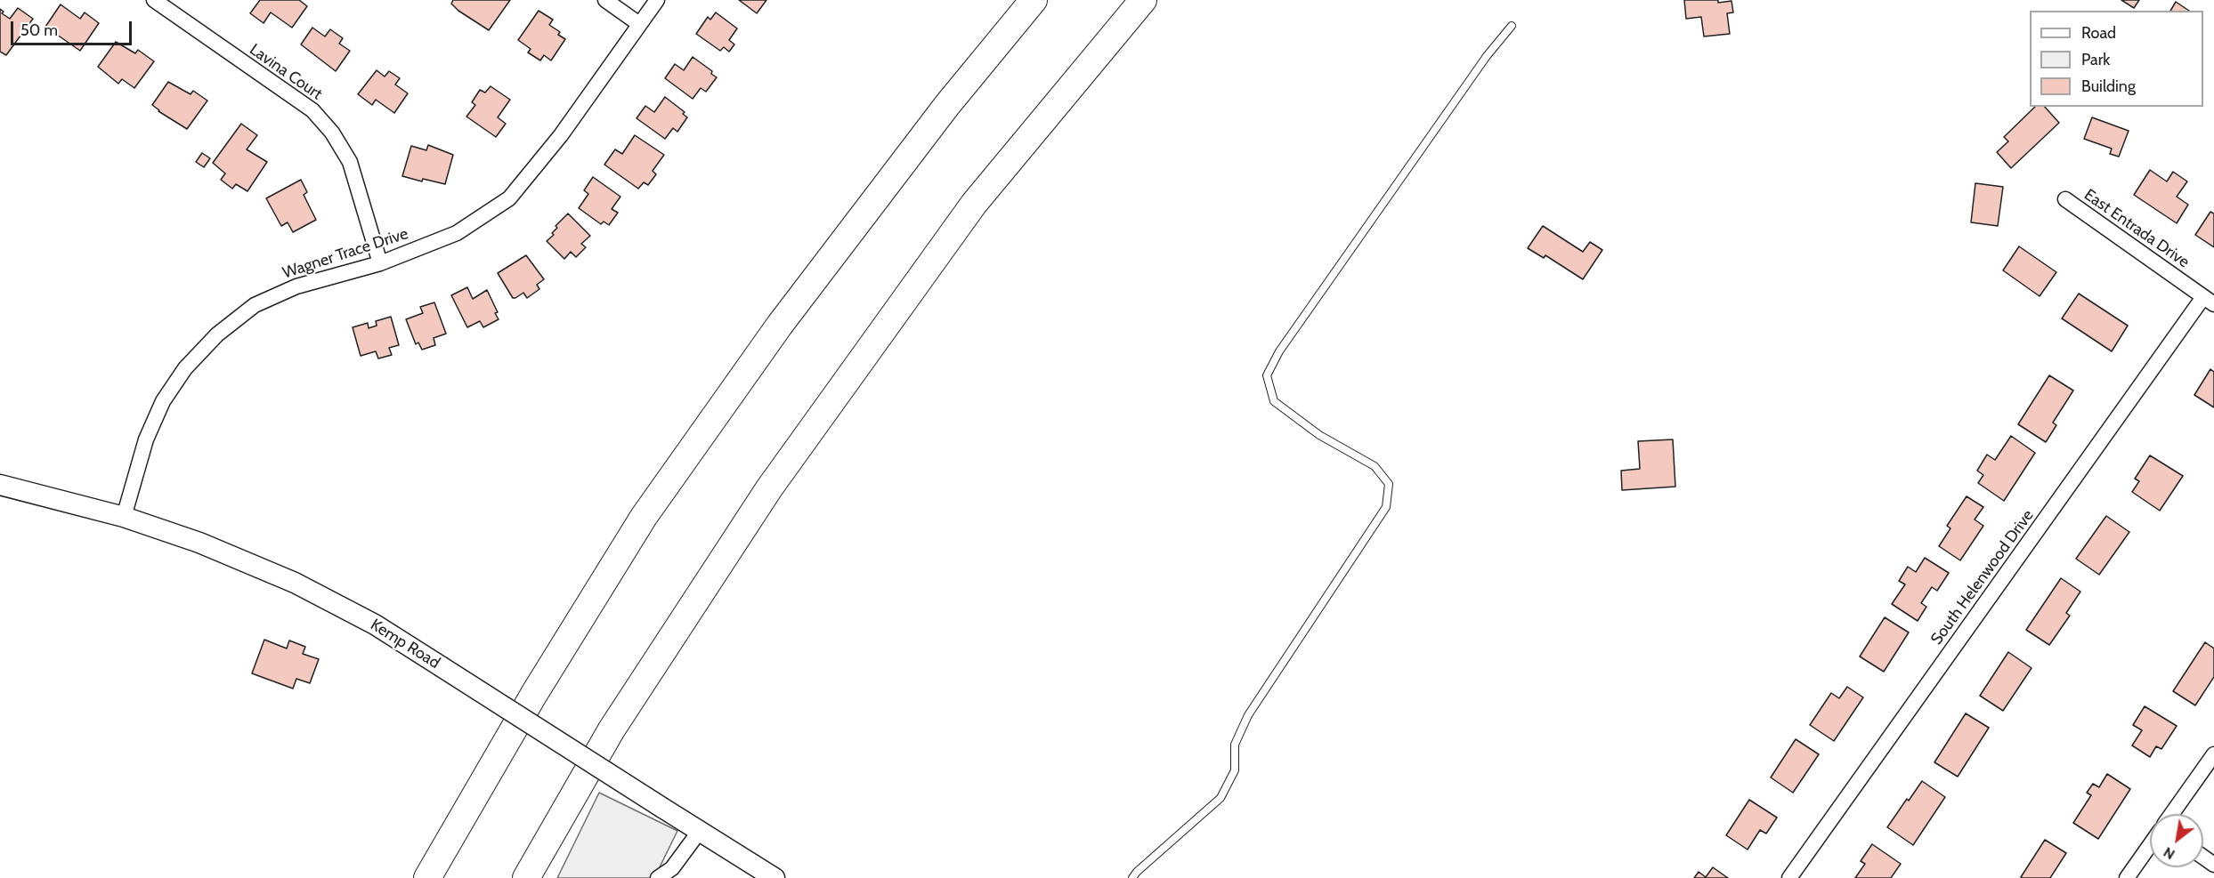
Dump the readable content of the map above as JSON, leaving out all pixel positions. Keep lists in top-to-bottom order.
{
  "streets": {
    "main road": ["Kemp Road"],
    "street": [
      "Lavina Court",
      "East Entrada Drive",
      "Wagner Trace Drive",
      "South Helenwood Drive"
    ]
  },
  "crossings": [
    ["Lavina Court", "Wagner Trace Drive"],
    ["East Entrada Drive", "South Helenwood Drive"],
    ["Wagner Trace Drive", "Kemp Road"]
  ],
  "legend": ["Road", "Park", "Building"],
  "scale_bar": "50 m",
  "north": "bottom left"
}
